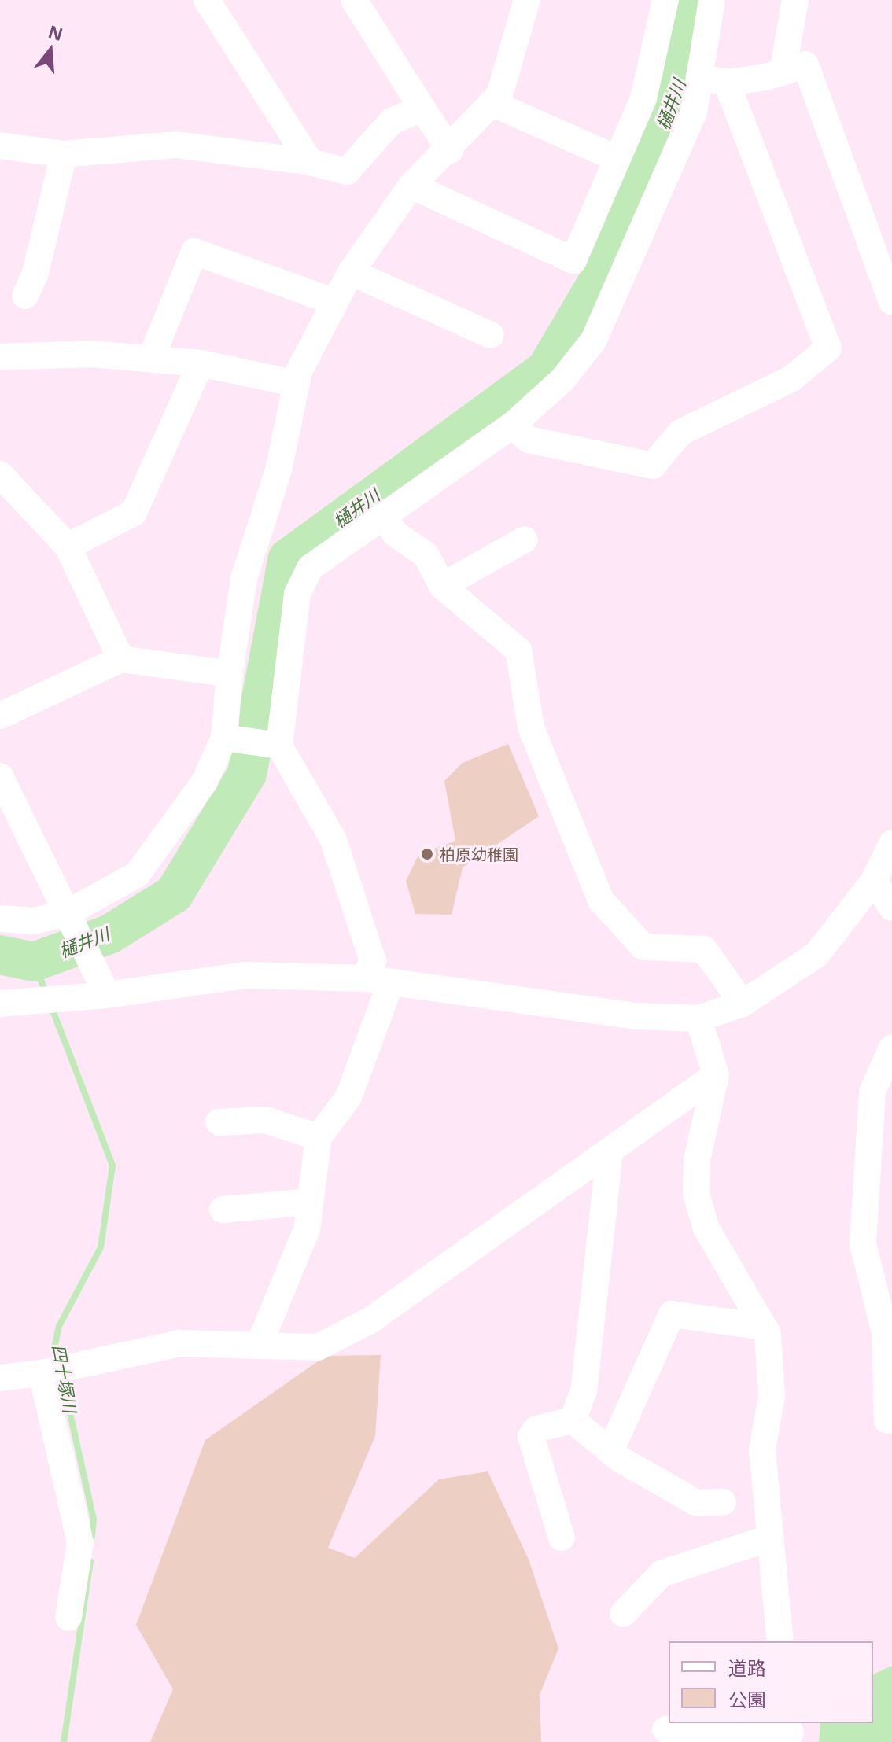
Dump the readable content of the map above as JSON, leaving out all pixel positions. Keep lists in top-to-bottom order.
{
  "water": ["樋井川", "四十塚川"],
  "places": ["柏原幼稚園"],
  "legend": ["道路", "公園"],
  "north": "top"
}
